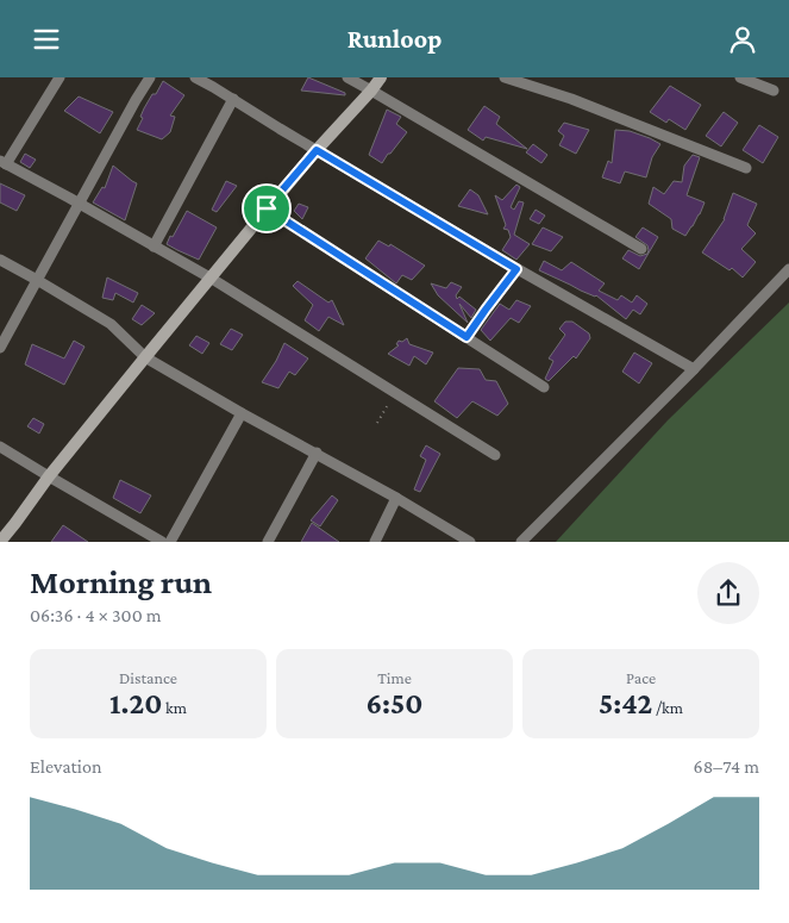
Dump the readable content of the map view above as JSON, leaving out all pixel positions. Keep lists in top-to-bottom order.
{
  "page": {
    "header": "Runloop",
    "heading": ["Morning run", "06:36 · 4 × 300 m"],
    "stats": [
      ["Distance", "1.20 km"],
      ["Time", "6:50"],
      ["Pace", "5:42 /km"]
    ],
    "chart": ["Elevation", "68–74 m"]
  }
}
